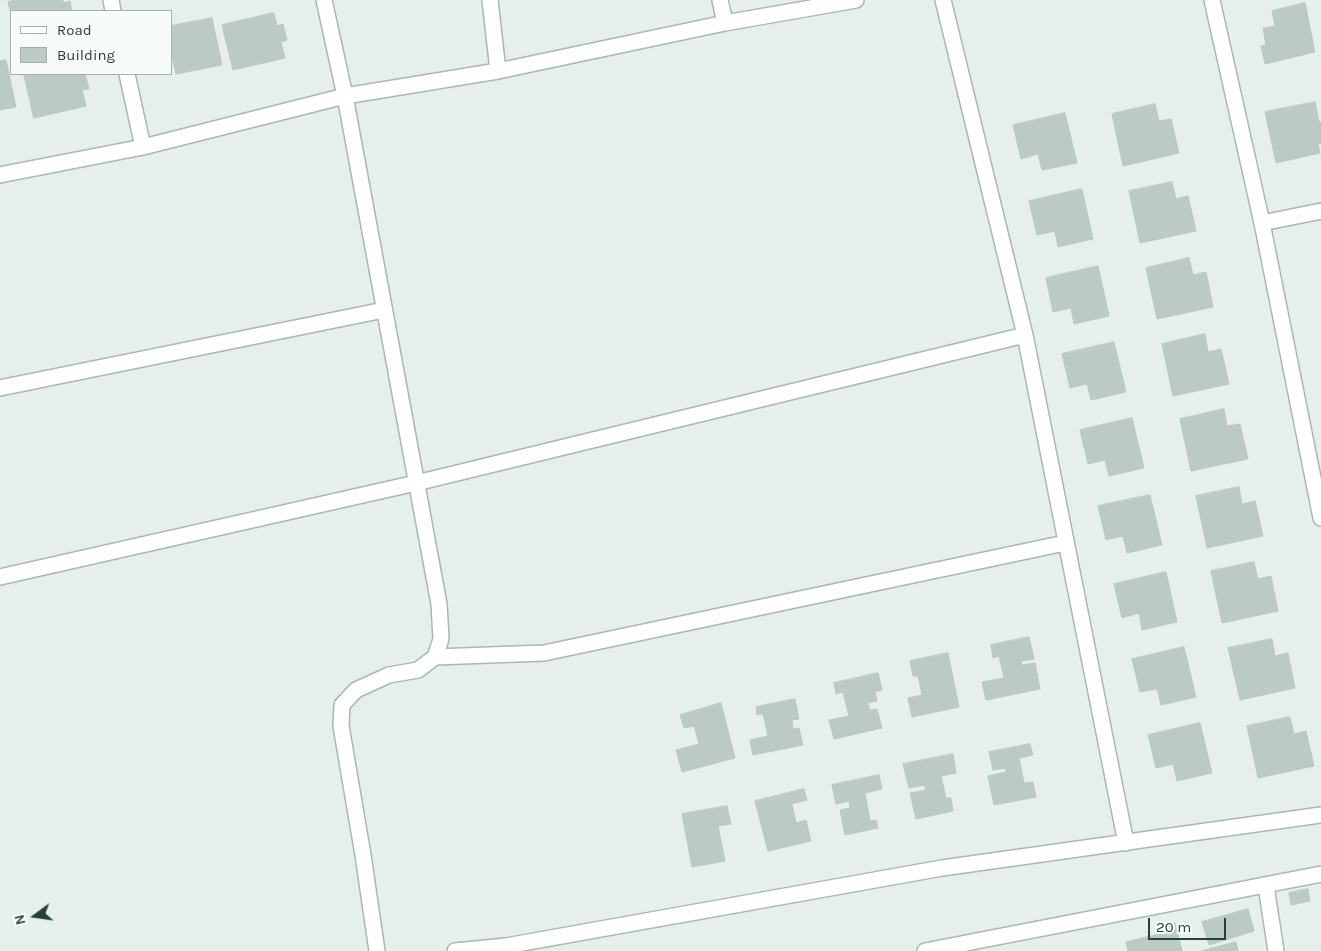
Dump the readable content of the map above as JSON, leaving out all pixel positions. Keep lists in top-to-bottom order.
{
  "legend": ["Road", "Building"],
  "scale_bar": "20 m",
  "north": "left"
}
